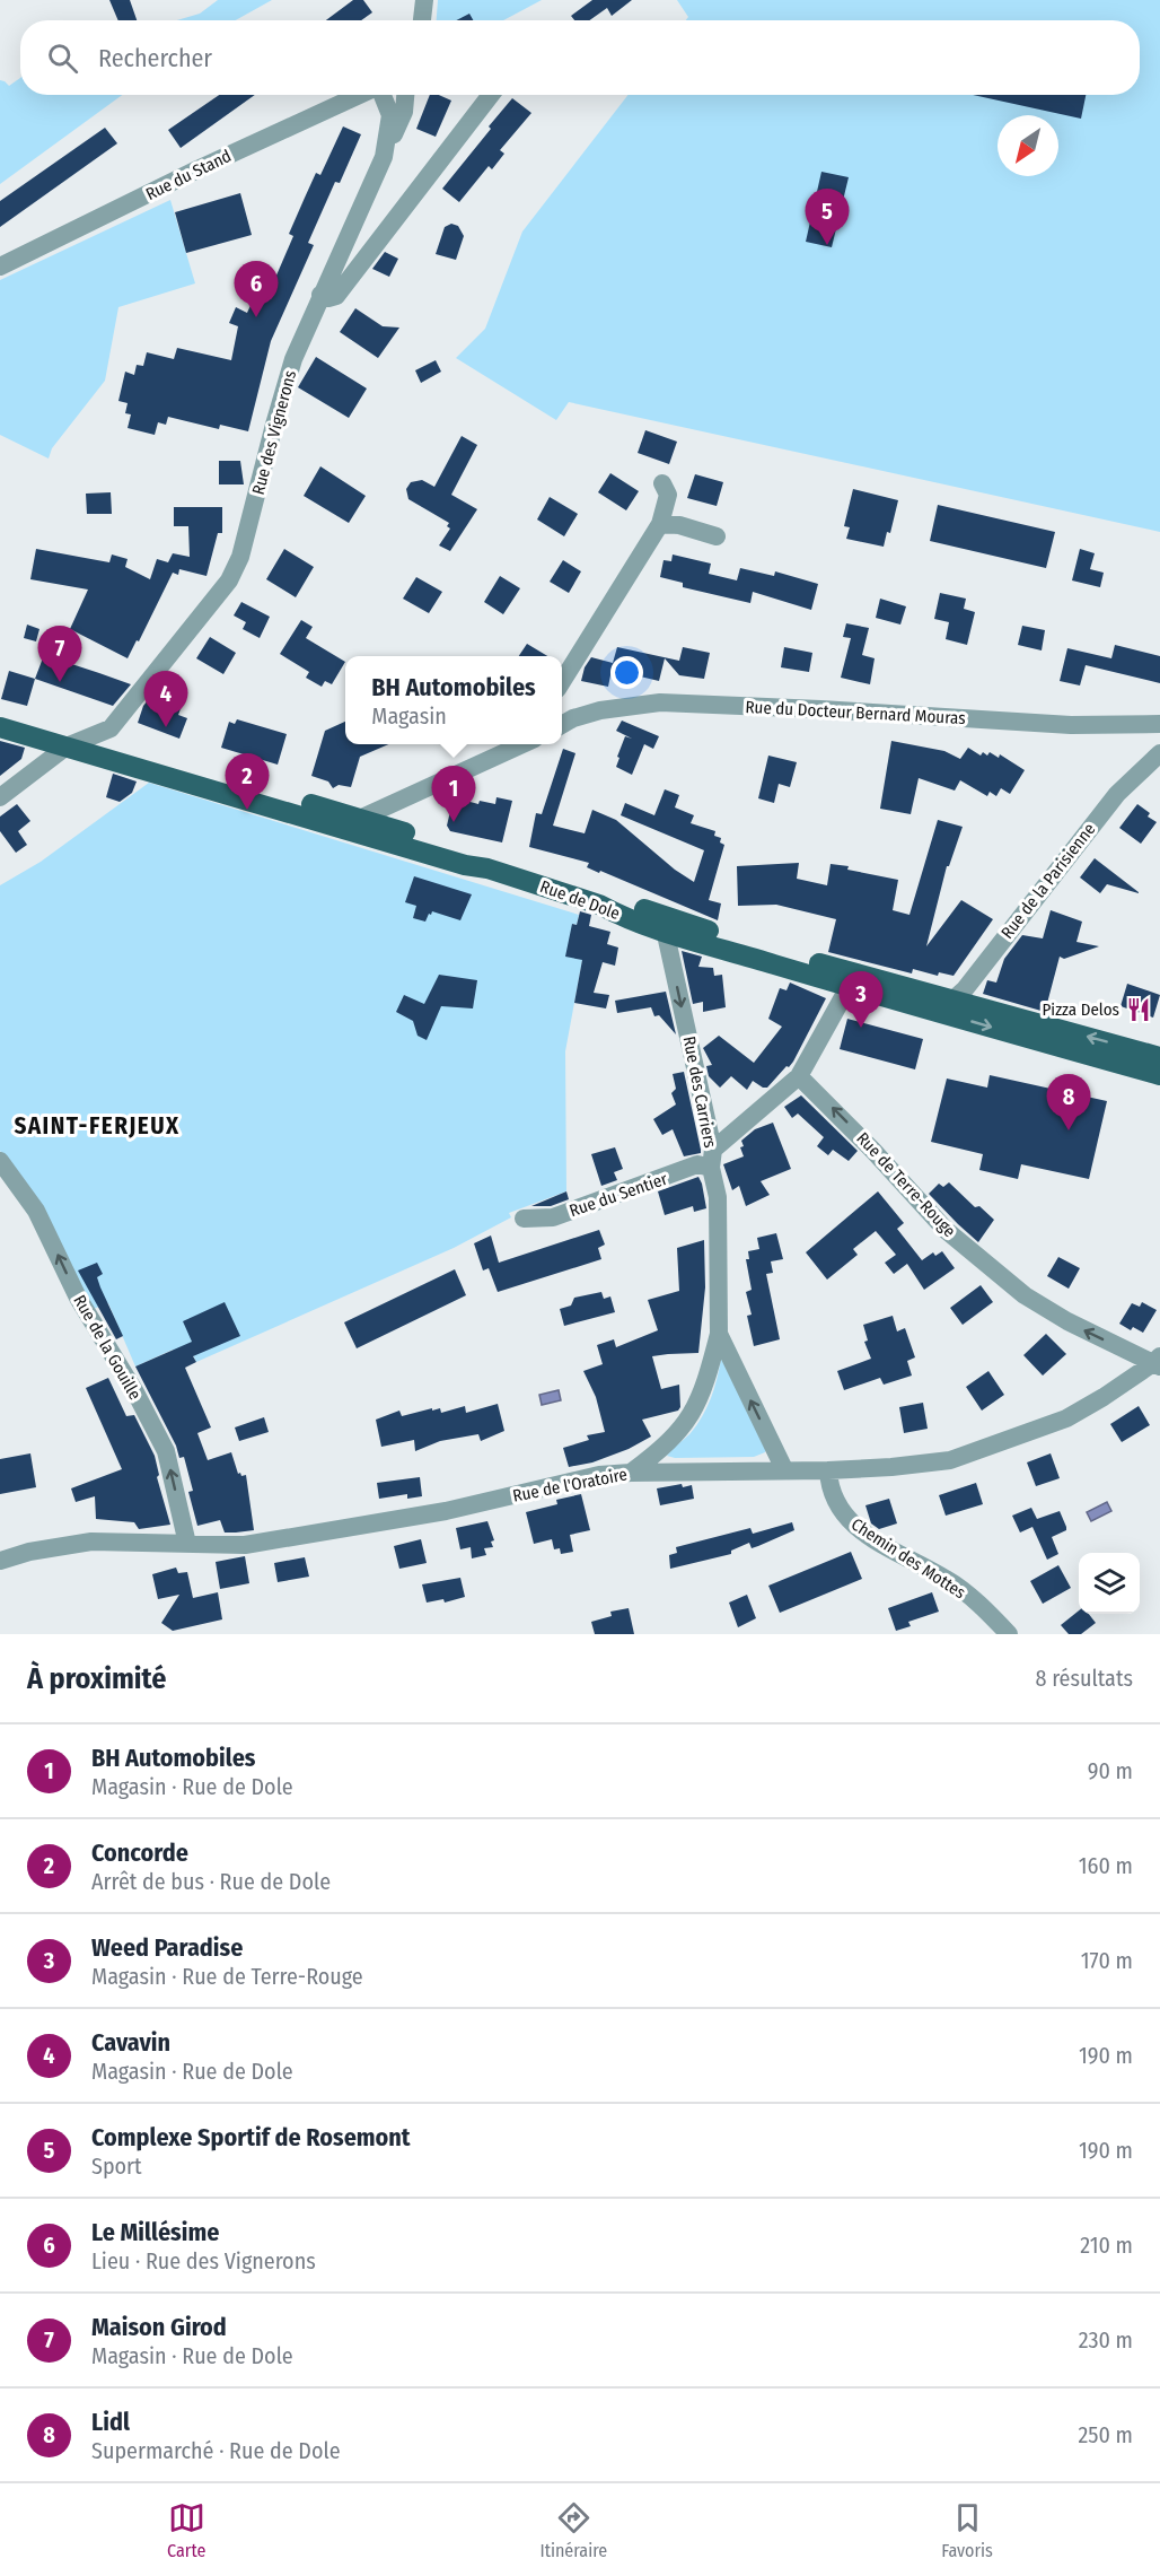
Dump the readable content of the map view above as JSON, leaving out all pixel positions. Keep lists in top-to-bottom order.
{
  "streets": {
    "main road": ["Rue de Dole"],
    "street": [
      "Rue du Stand",
      "Rue des Vignerons",
      "Rue du Docteur Bernard Mouras",
      "Rue de la Parisienne",
      "Rue des Carriers",
      "Rue de Terre-Rouge",
      "Rue du Sentier",
      "Rue de la Gouille",
      "Rue de l'Oratoire",
      "Chemin des Mottes"
    ]
  },
  "crossings": [
    ["Rue des Vignerons", "Rue de Dole"],
    ["Rue de la Parisienne", "Rue de Dole"],
    ["Rue de Dole", "Rue des Carriers"],
    ["Rue des Carriers", "Rue du Sentier"],
    ["Rue des Carriers", "Rue de l'Oratoire"],
    ["Rue de Terre-Rouge", "Rue de l'Oratoire"],
    ["Rue de la Gouille", "Rue de l'Oratoire"],
    ["Rue de l'Oratoire", "Chemin des Mottes"]
  ],
  "one_way": ["Rue de Terre-Rouge", "Rue de la Gouille"],
  "districts": ["SAINT-FERJEUX"],
  "places": {
    "restaurant": ["Pizza Delos"]
  },
  "north": "bottom left",
  "page": {
    "search": "Rechercher",
    "pins": [
      "5",
      "6",
      "7",
      "4",
      "2",
      "1",
      "3",
      "8"
    ],
    "popup": ["BH Automobiles", "Magasin"],
    "heading": ["À proximité", "8 résultats"],
    "list": [
      {
        "mark": "1",
        "name": "BH Automobiles",
        "note": "Magasin · Rue de Dole",
        "value": "90 m"
      },
      {
        "mark": "2",
        "name": "Concorde",
        "note": "Arrêt de bus · Rue de Dole",
        "value": "160 m"
      },
      {
        "mark": "3",
        "name": "Weed Paradise",
        "note": "Magasin · Rue de Terre-Rouge",
        "value": "170 m"
      },
      {
        "mark": "4",
        "name": "Cavavin",
        "note": "Magasin · Rue de Dole",
        "value": "190 m"
      },
      {
        "mark": "5",
        "name": "Complexe Sportif de Rosemont",
        "note": "Sport",
        "value": "190 m"
      },
      {
        "mark": "6",
        "name": "Le Millésime",
        "note": "Lieu · Rue des Vignerons",
        "value": "210 m"
      },
      {
        "mark": "7",
        "name": "Maison Girod",
        "note": "Magasin · Rue de Dole",
        "value": "230 m"
      },
      {
        "mark": "8",
        "name": "Lidl",
        "note": "Supermarché · Rue de Dole",
        "value": "250 m"
      }
    ],
    "nav": ["Carte", "Itinéraire", "Favoris"]
  }
}
